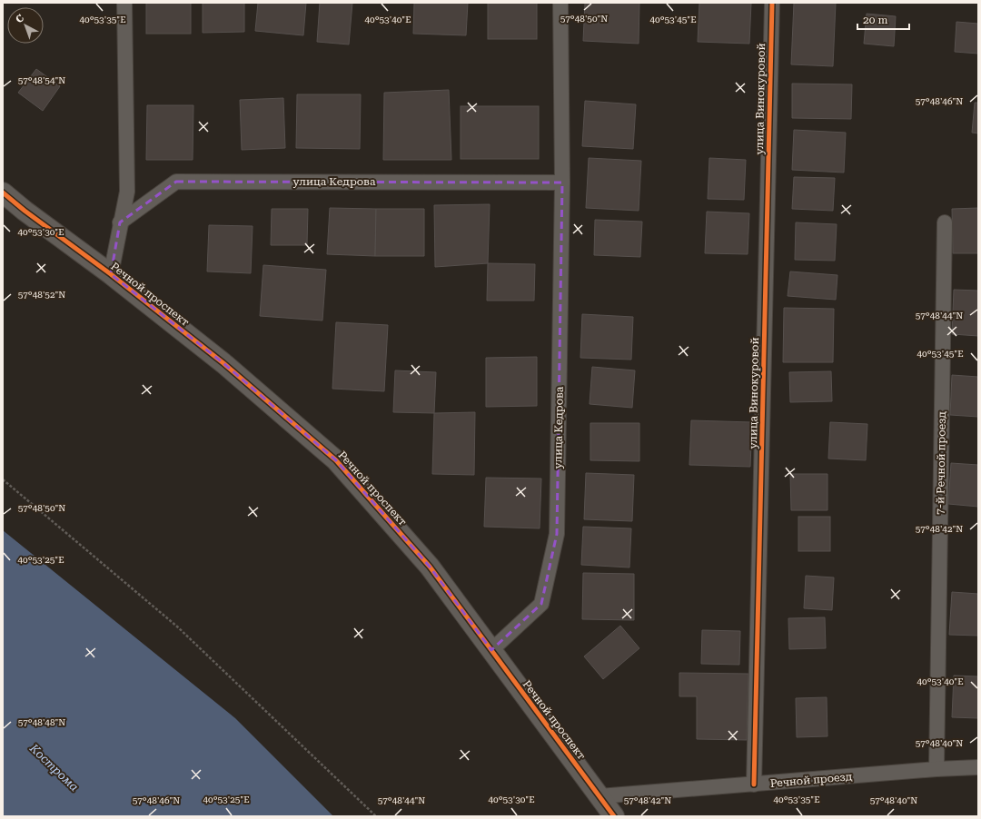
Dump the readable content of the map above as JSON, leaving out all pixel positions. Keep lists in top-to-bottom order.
{
  "streets": {
    "street": [
      "улица Винокуровой",
      "улица Кедрова",
      "Речной проспект",
      "7-й Речной проезд",
      "Речной проезд"
    ]
  },
  "crossings": [
    ["улица Винокуровой", "Речной проезд"],
    ["улица Кедрова", "Речной проспект"],
    ["Речной проспект", "Речной проезд"],
    ["7-й Речной проезд", "Речной проезд"]
  ],
  "water": ["Кострома"],
  "scale_bar": "20 m",
  "north": "top left",
  "coordinates": [
    "57°48'50\"N",
    "40°53'40\"E",
    "40°53'45\"E",
    "40°53'35\"E",
    "57°48'54\"N",
    "57°48'46\"N",
    "40°53'30\"E",
    "57°48'52\"N",
    "57°48'44\"N",
    "57°48'42\"N",
    "40°53'25\"E",
    "57°48'48\"N",
    "57°48'40\"N"
  ]
}
